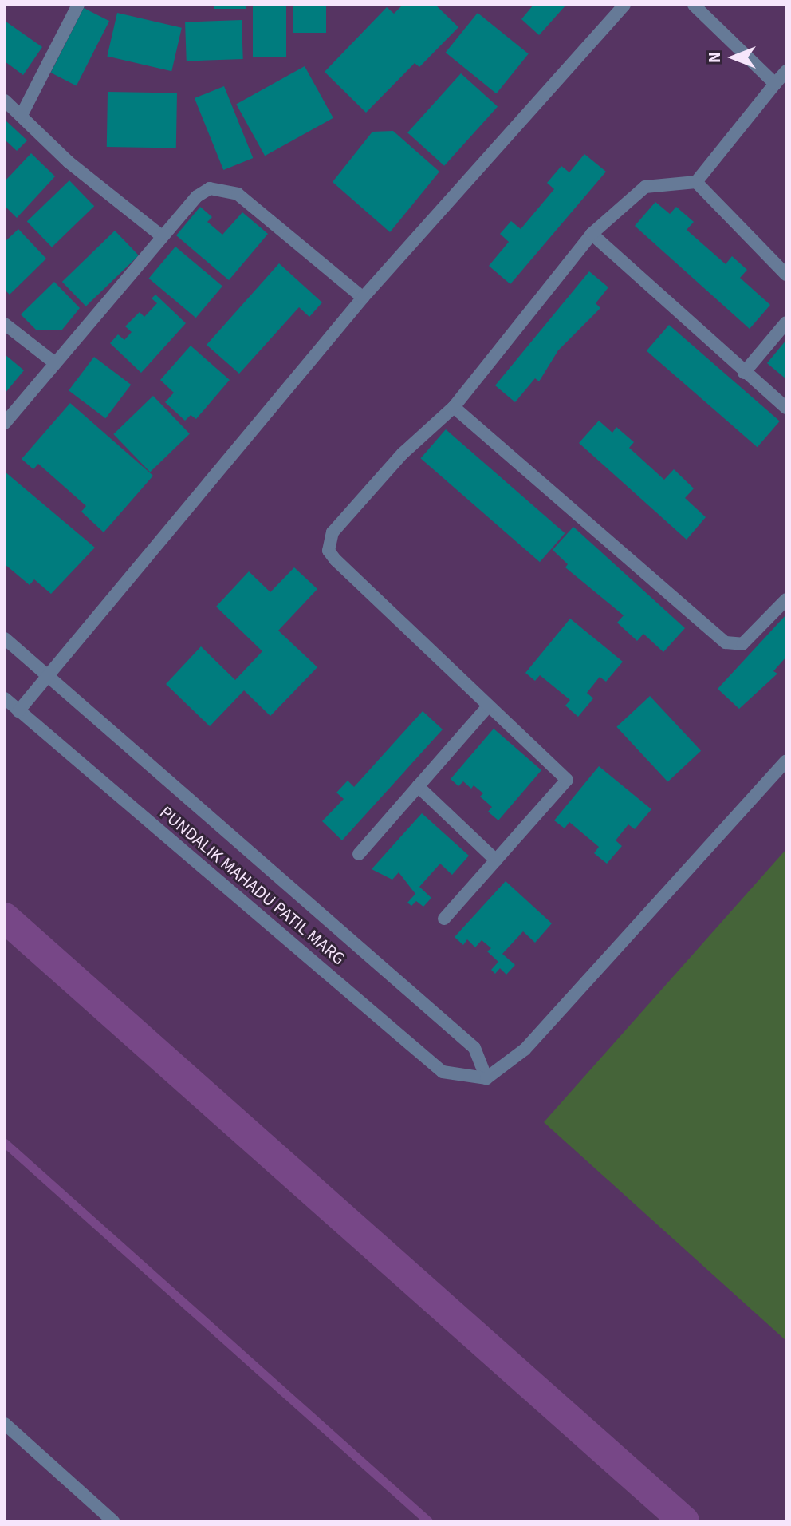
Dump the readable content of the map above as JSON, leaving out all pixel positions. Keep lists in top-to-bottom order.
{
  "streets": {
    "street": ["PUNDALIK MAHADU PATIL MARG"]
  },
  "north": "left"
}
